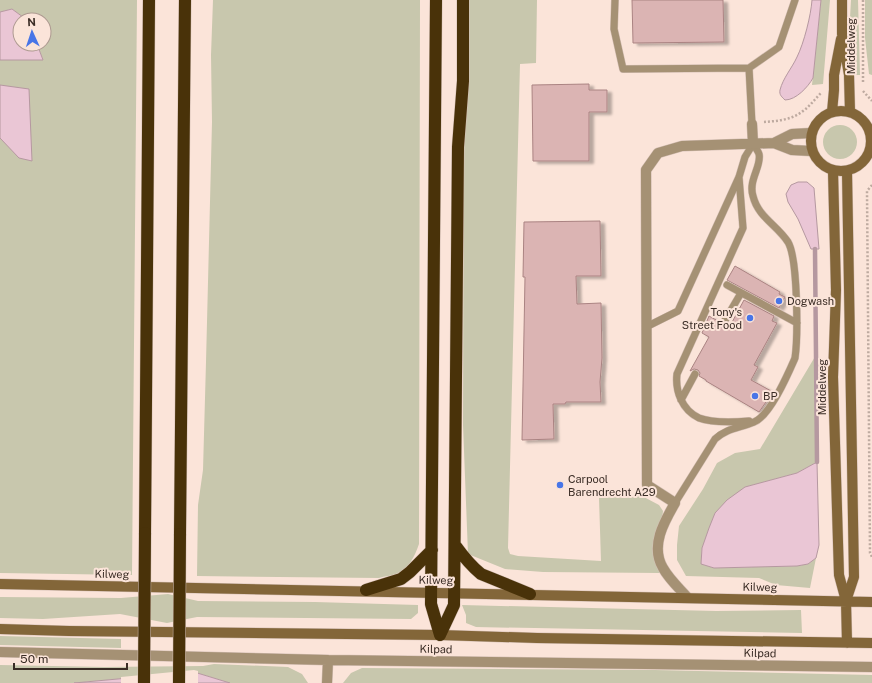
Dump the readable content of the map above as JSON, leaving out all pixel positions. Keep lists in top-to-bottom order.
{
  "streets": {
    "main road": ["Middelweg", "Kilweg"],
    "street": ["Kilpad"]
  },
  "crossings": [
    ["Middelweg", "Kilweg"]
  ],
  "places": [
    "Dogwash",
    "Tony's Street Food",
    "BP",
    "Carpool Barendrecht A29"
  ],
  "scale_bar": "50 m",
  "north": "top"
}
